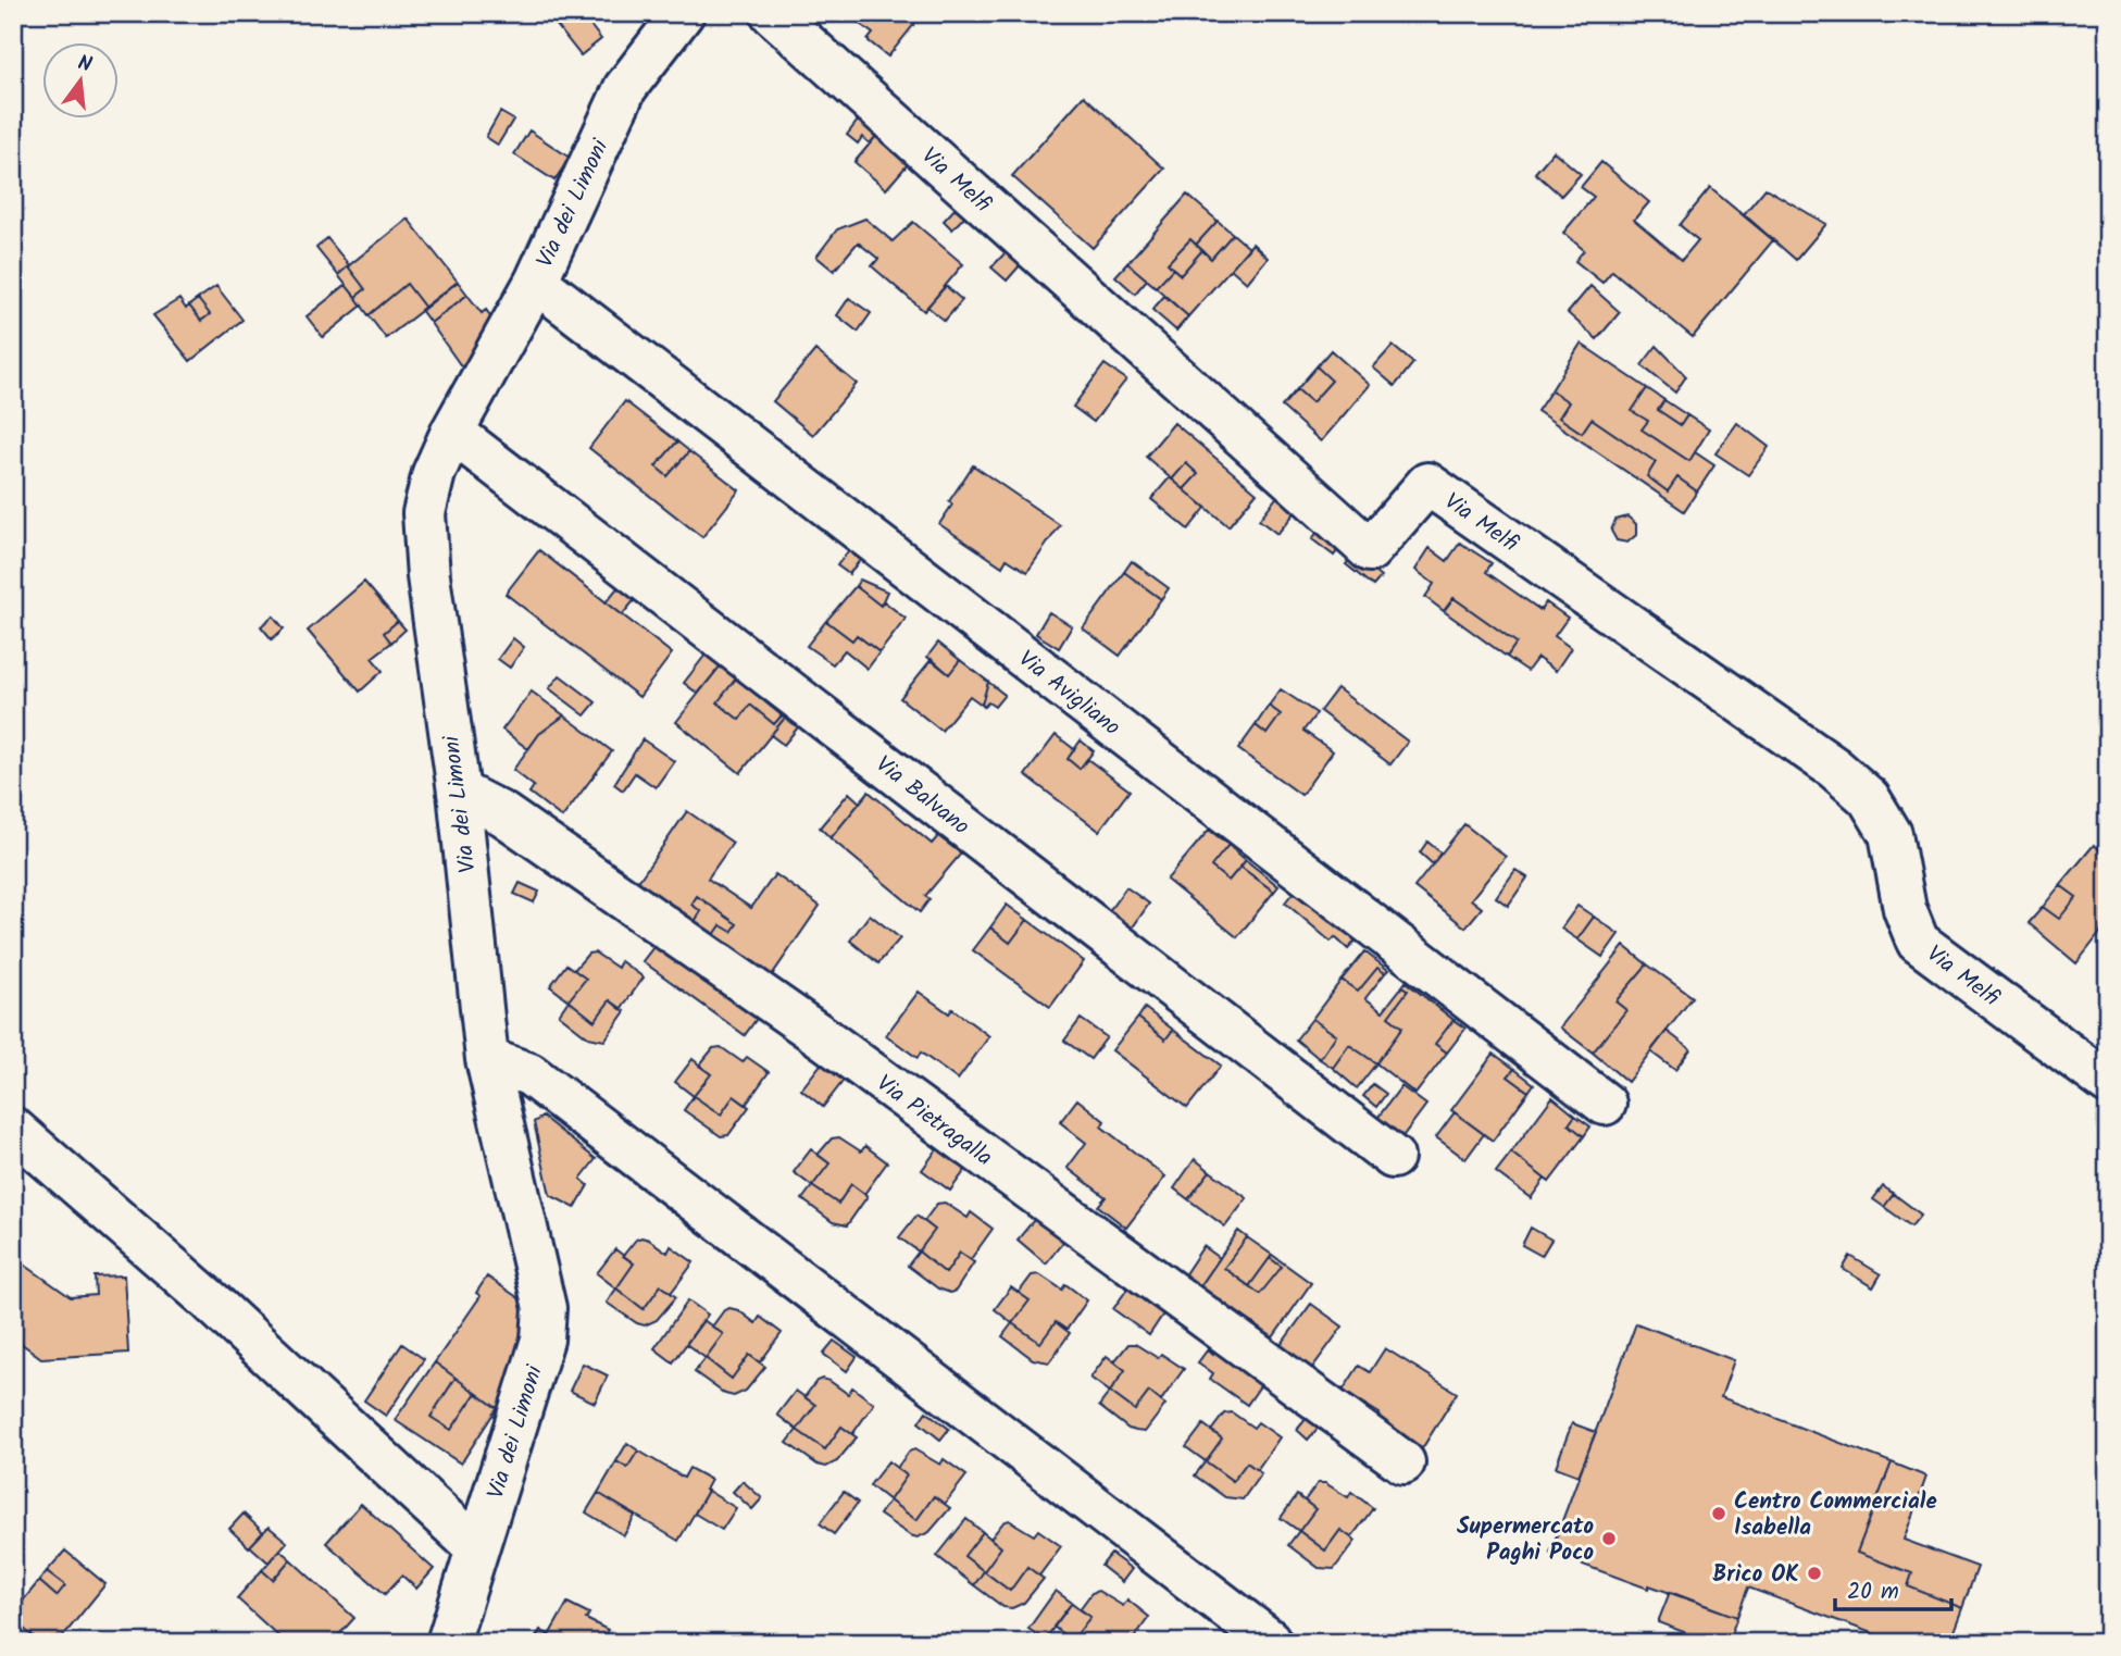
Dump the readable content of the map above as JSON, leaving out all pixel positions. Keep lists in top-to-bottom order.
{
  "streets": {
    "street": [
      "Via Melfi",
      "Via dei Limoni",
      "Via Avigliano",
      "Via Balvano",
      "Via Pietragalla"
    ]
  },
  "crossings": [
    ["Via dei Limoni", "Via Avigliano"],
    ["Via dei Limoni", "Via Balvano"],
    ["Via dei Limoni", "Via Pietragalla"]
  ],
  "places": ["Centro Commerciale Isabella", "Supermercato Paghi Poco", "Brico OK"],
  "scale_bar": "20 m",
  "north": "top"
}
